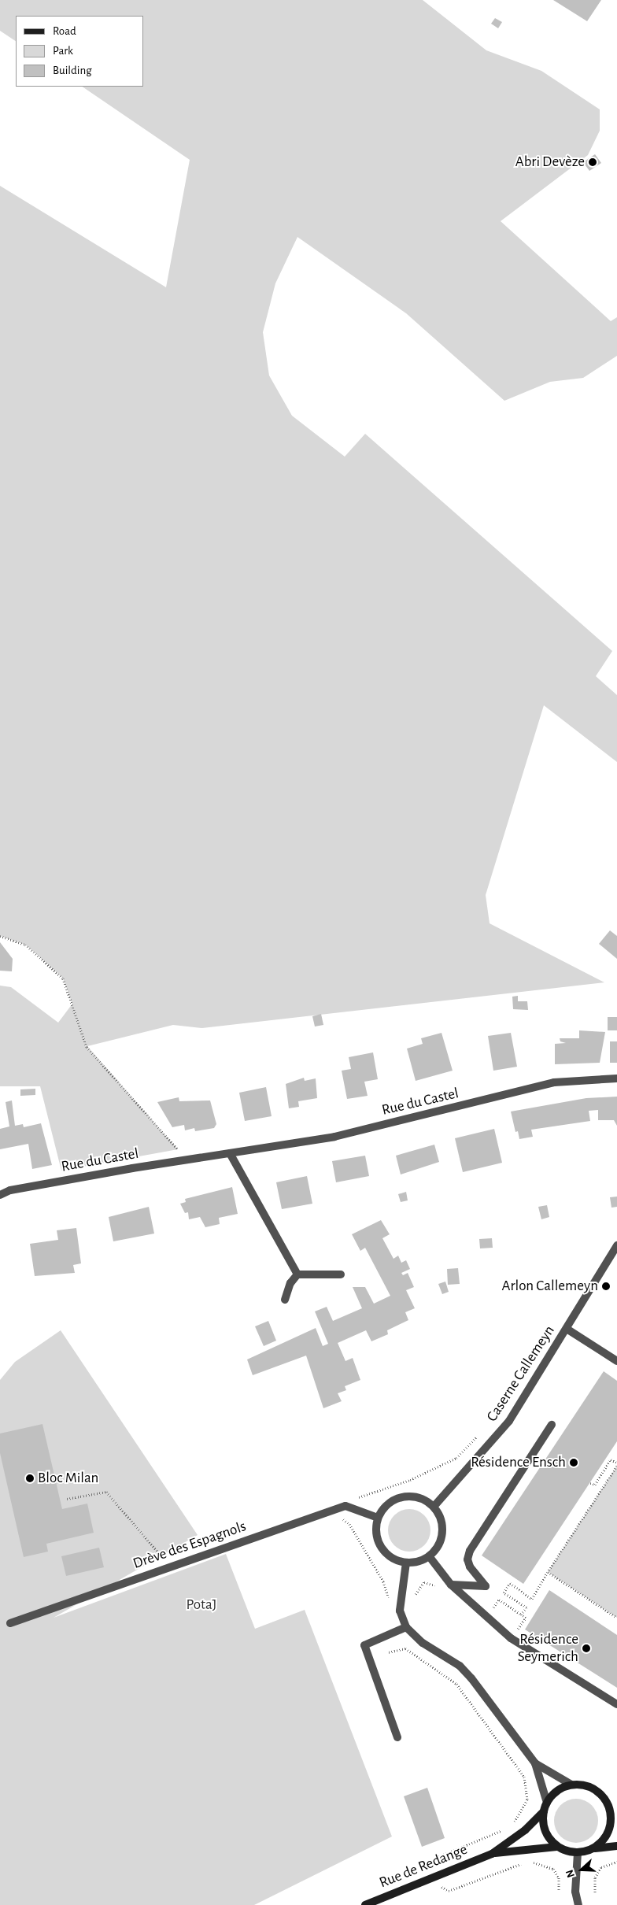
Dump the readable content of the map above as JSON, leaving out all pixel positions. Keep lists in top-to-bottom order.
{
  "streets": {
    "main road": ["Rue de Redange"],
    "street": ["Rue du Castel", "Caserne Callemeyn", "Drève des Espagnols"]
  },
  "crossings": [
    ["Caserne Callemeyn", "Drève des Espagnols"]
  ],
  "parks": ["PotaJ"],
  "places": [
    "Abri Devèze",
    "Arlon Callemeyn",
    "Résidence Ensch",
    "Bloc Milan",
    "Résidence Seymerich"
  ],
  "legend": ["Road", "Park", "Building"],
  "north": "left"
}
